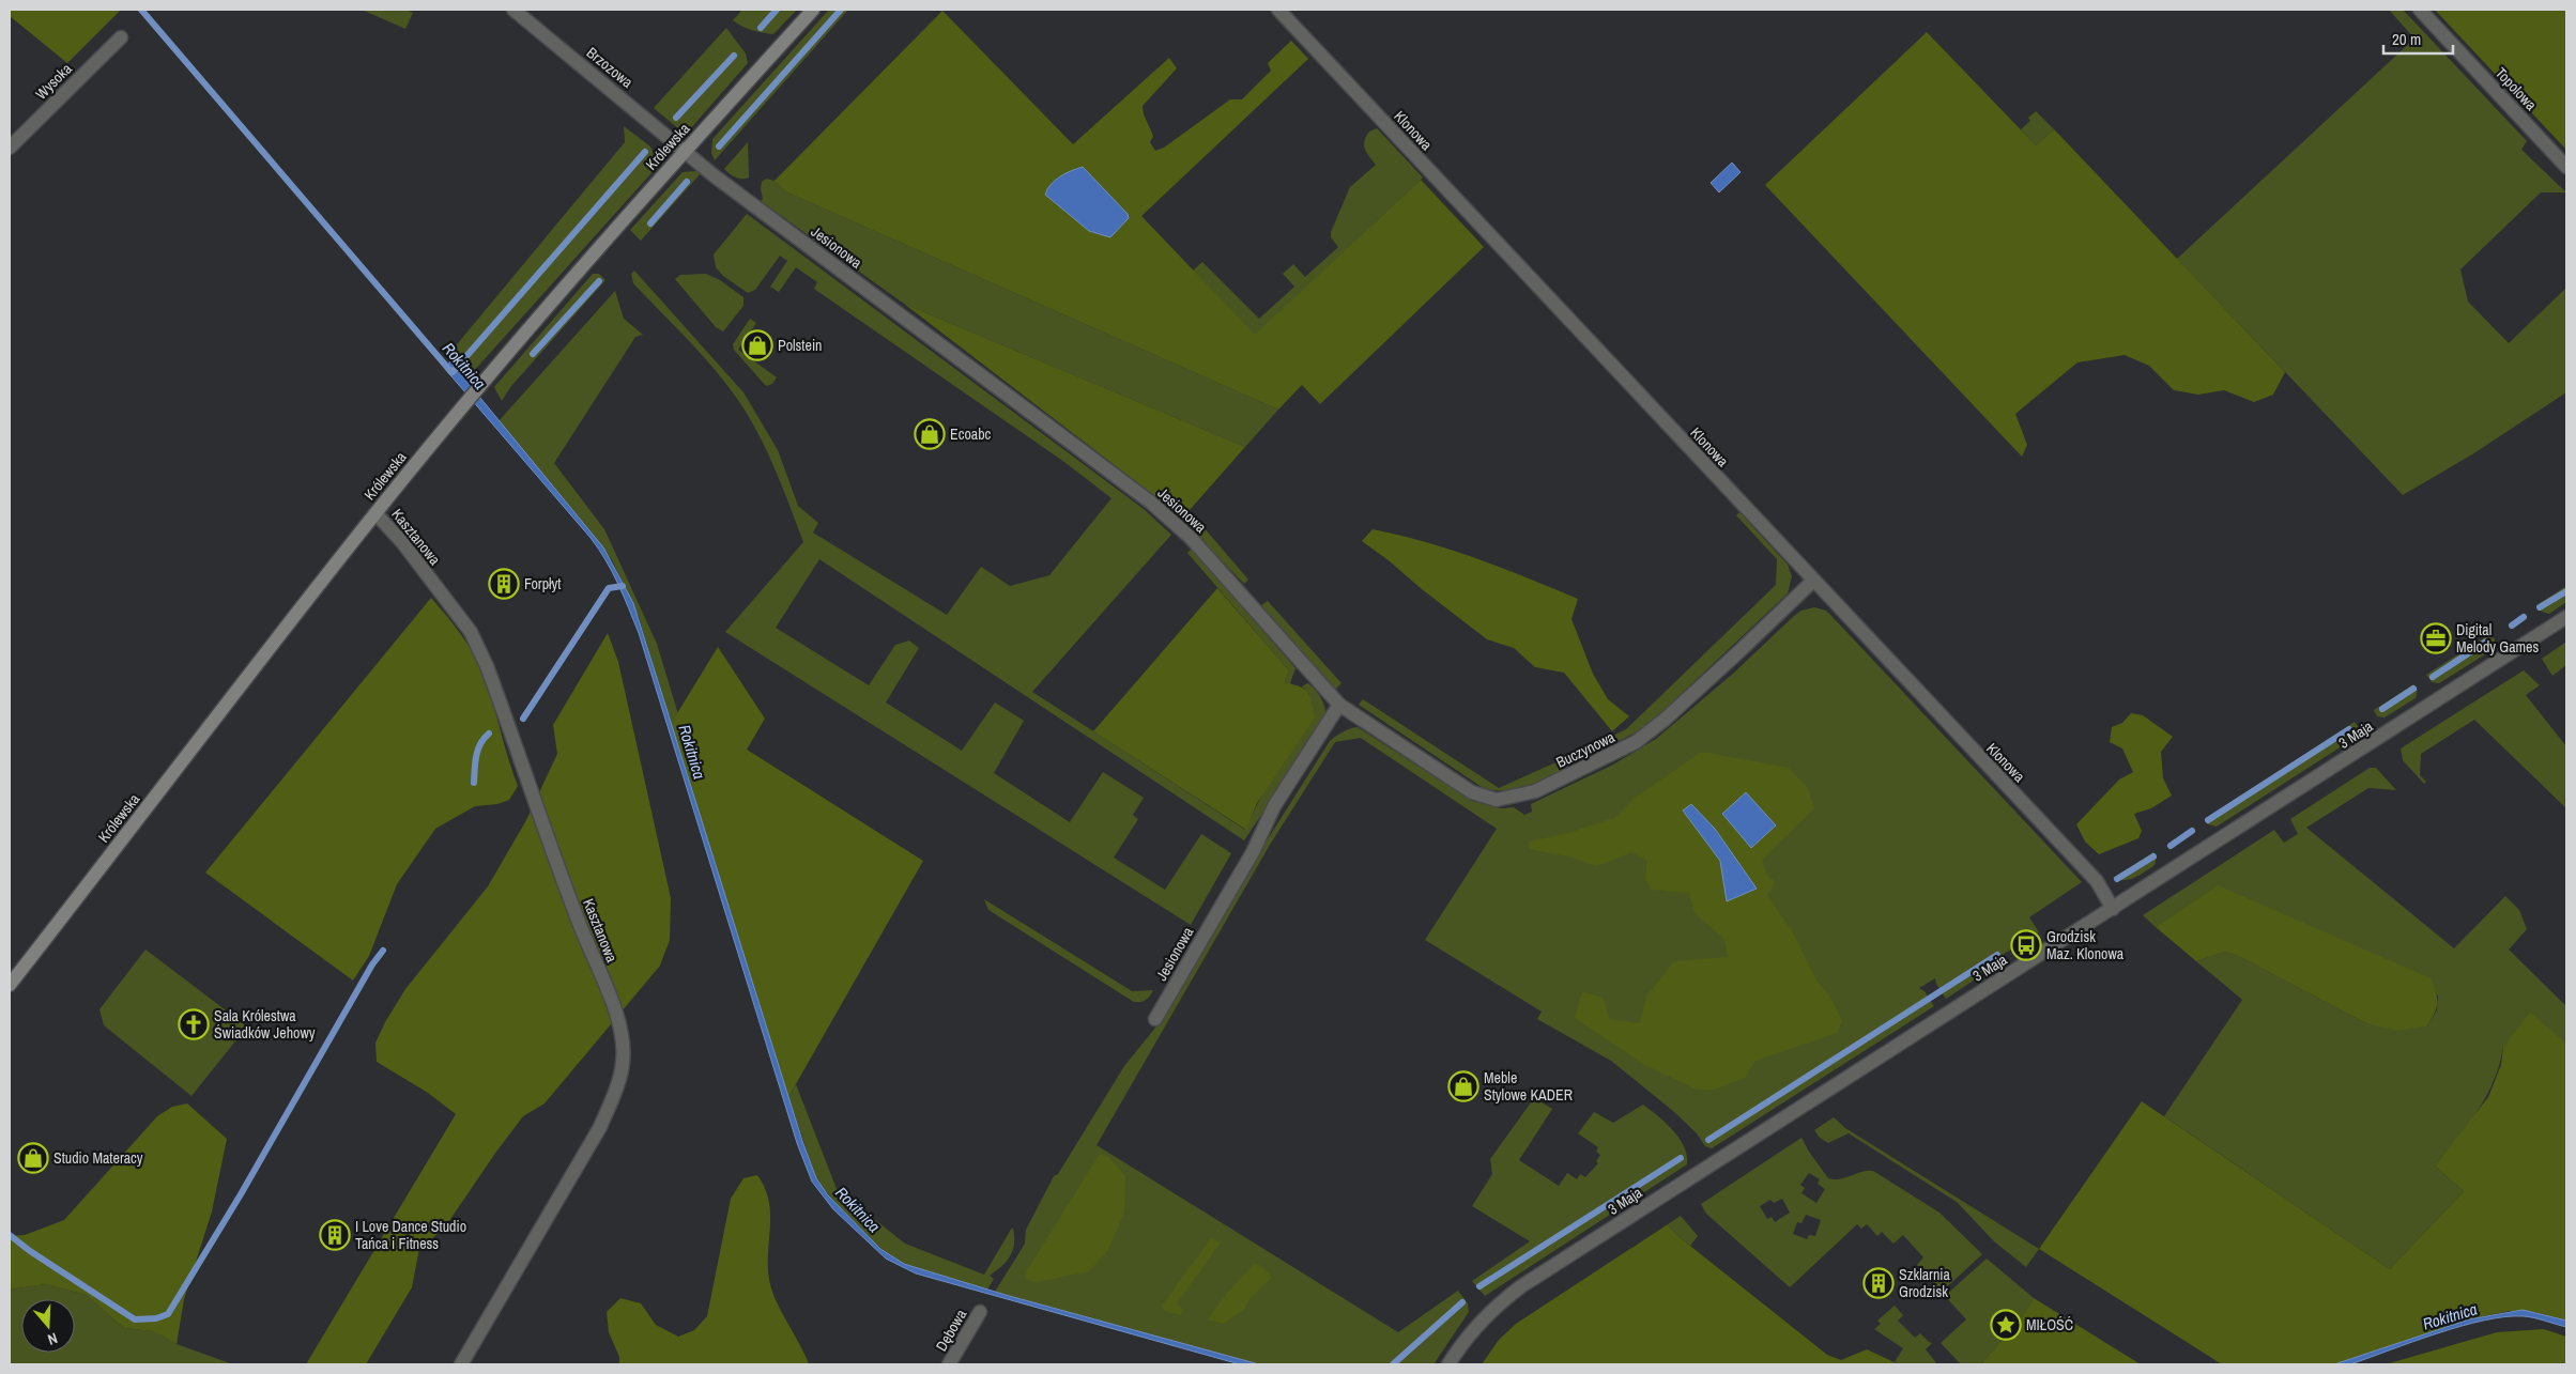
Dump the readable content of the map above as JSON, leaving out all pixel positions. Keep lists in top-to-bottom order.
{
  "streets": {
    "main road": ["Królewska"],
    "street": [
      "Brzozowa",
      "Wysoka",
      "Topolowa",
      "Klonowa",
      "Jesionowa",
      "Kasztanowa",
      "3 Maja",
      "Buczynowa",
      "Dębowa"
    ]
  },
  "crossings": [
    ["Brzozowa", "Królewska"],
    ["Brzozowa", "Jesionowa"],
    ["Klonowa", "3 Maja"],
    ["Klonowa", "Buczynowa"],
    ["Królewska", "Jesionowa"],
    ["Królewska", "Kasztanowa"],
    ["Jesionowa", "Buczynowa"]
  ],
  "water": ["Rokitnica"],
  "places": {
    "shop": [
      "Polstein",
      "Ecoabc",
      "Meble Stylowe KADER",
      "Studio Materacy"
    ],
    "building": ["Forpłyt", "I Love Dance Studio Tańca i Fitness", "Szklarnia Grodzisk"],
    "office": ["Digital Melody Games"],
    "bus stop": ["Grodzisk Maz. Klonowa"],
    "church": ["Sala Królestwa Świadków Jehowy"],
    "place": ["MIŁOŚĆ"]
  },
  "scale_bar": "20 m",
  "north": "bottom"
}
